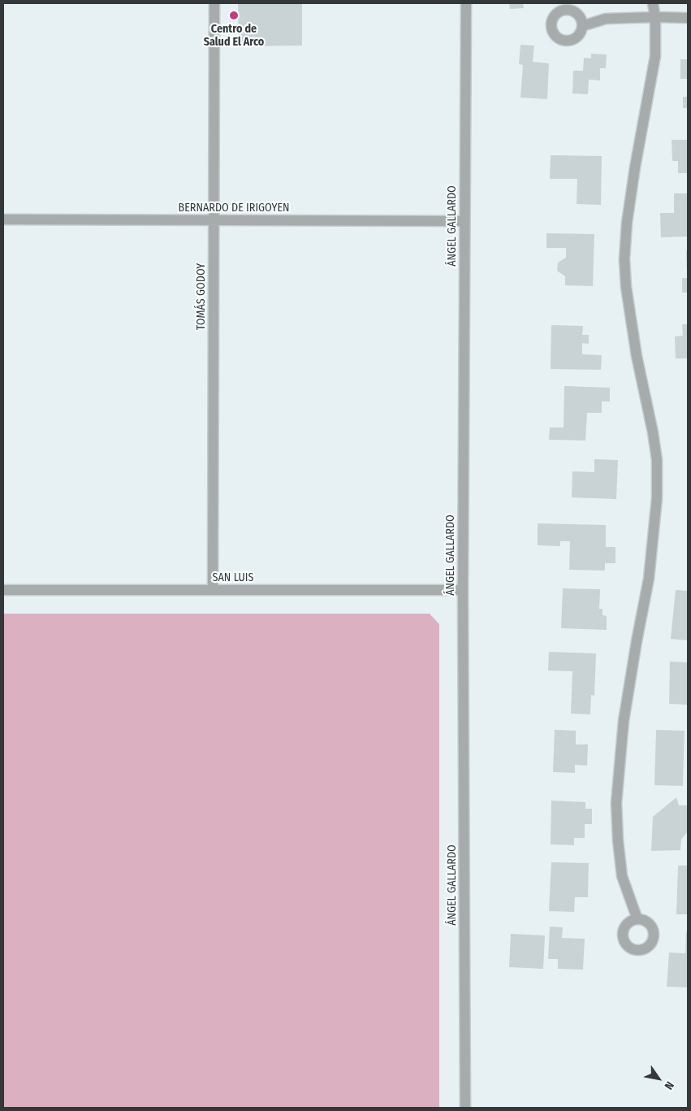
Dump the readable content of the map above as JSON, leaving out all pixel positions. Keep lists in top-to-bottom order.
{
  "streets": {
    "street": [
      "BERNARDO DE IRIGOYEN",
      "ÁNGEL GALLARDO",
      "TOMÁS GODOY",
      "SAN LUIS"
    ]
  },
  "crossings": [
    ["BERNARDO DE IRIGOYEN", "ÁNGEL GALLARDO"],
    ["BERNARDO DE IRIGOYEN", "TOMÁS GODOY"],
    ["ÁNGEL GALLARDO", "SAN LUIS"],
    ["TOMÁS GODOY", "SAN LUIS"]
  ],
  "places": ["Centro de Salud El Arco"],
  "north": "bottom right"
}
